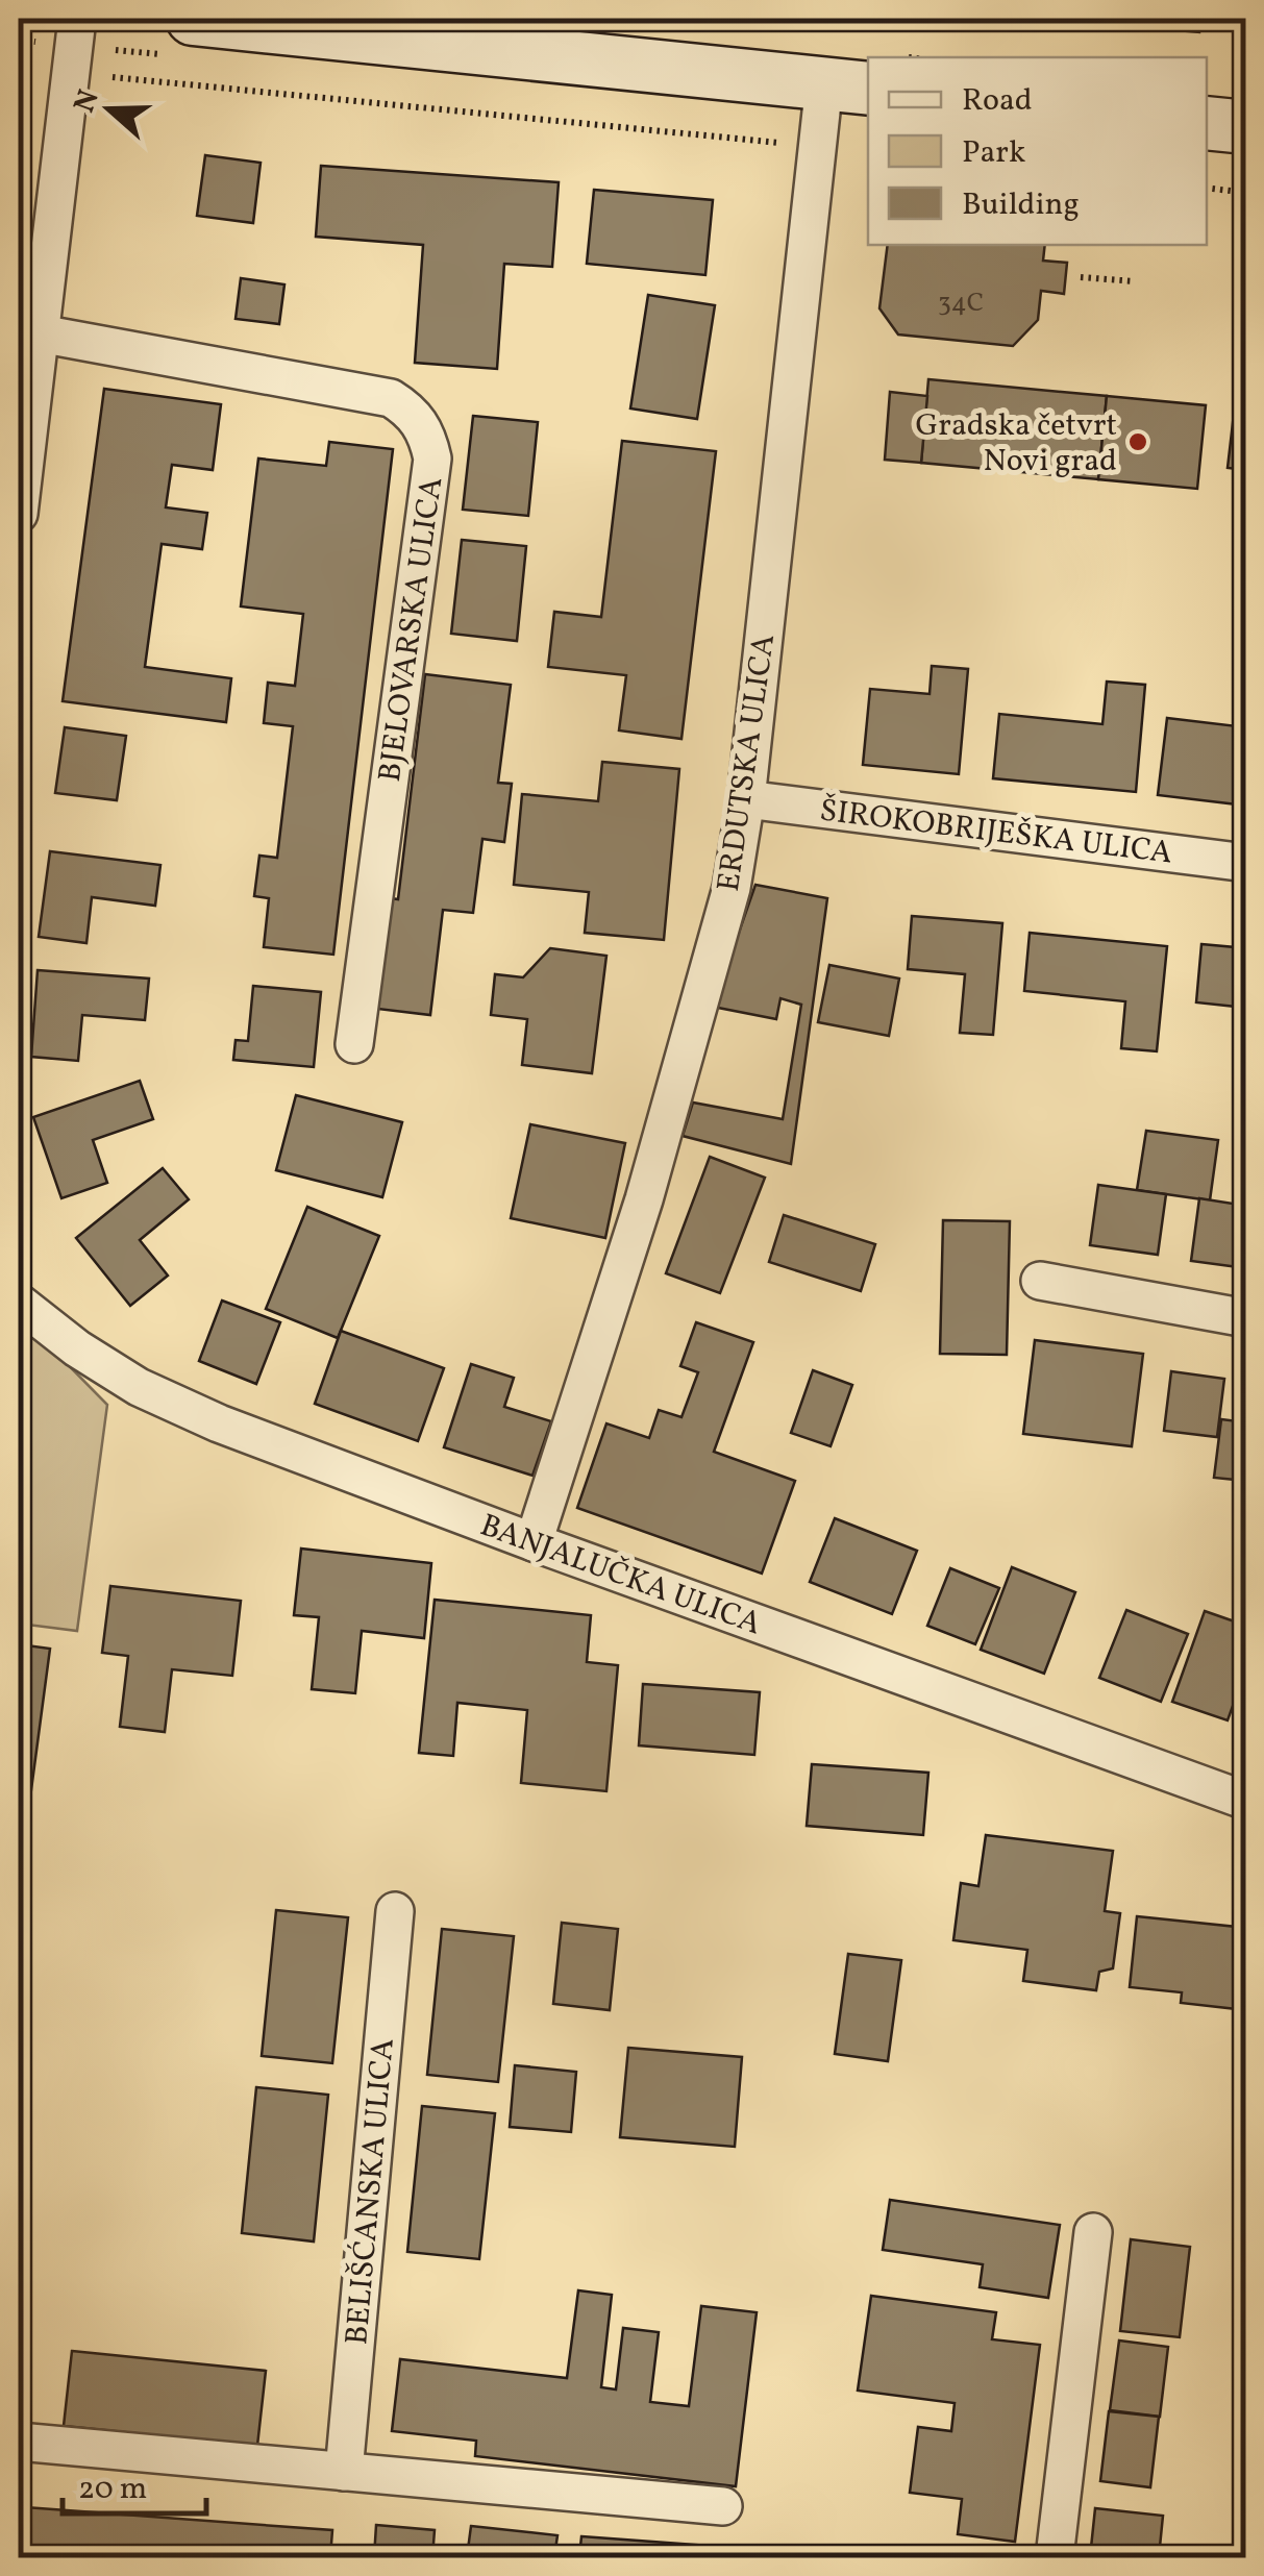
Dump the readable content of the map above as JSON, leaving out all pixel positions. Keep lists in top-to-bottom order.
{
  "streets": {
    "street": [
      "BJELOVARSKA ULICA",
      "ERDUTSKA ULICA",
      "ŠIROKOBRIJEŠKA ULICA",
      "BANJALUČKA ULICA",
      "BELIŠĆANSKA ULICA"
    ]
  },
  "crossings": [
    ["ERDUTSKA ULICA", "ŠIROKOBRIJEŠKA ULICA"],
    ["ERDUTSKA ULICA", "BANJALUČKA ULICA"]
  ],
  "places": ["Gradska četvrt Novi grad"],
  "house_numbers": ["34C"],
  "legend": ["Road", "Park", "Building"],
  "scale_bar": "20 m",
  "north": "left"
}
